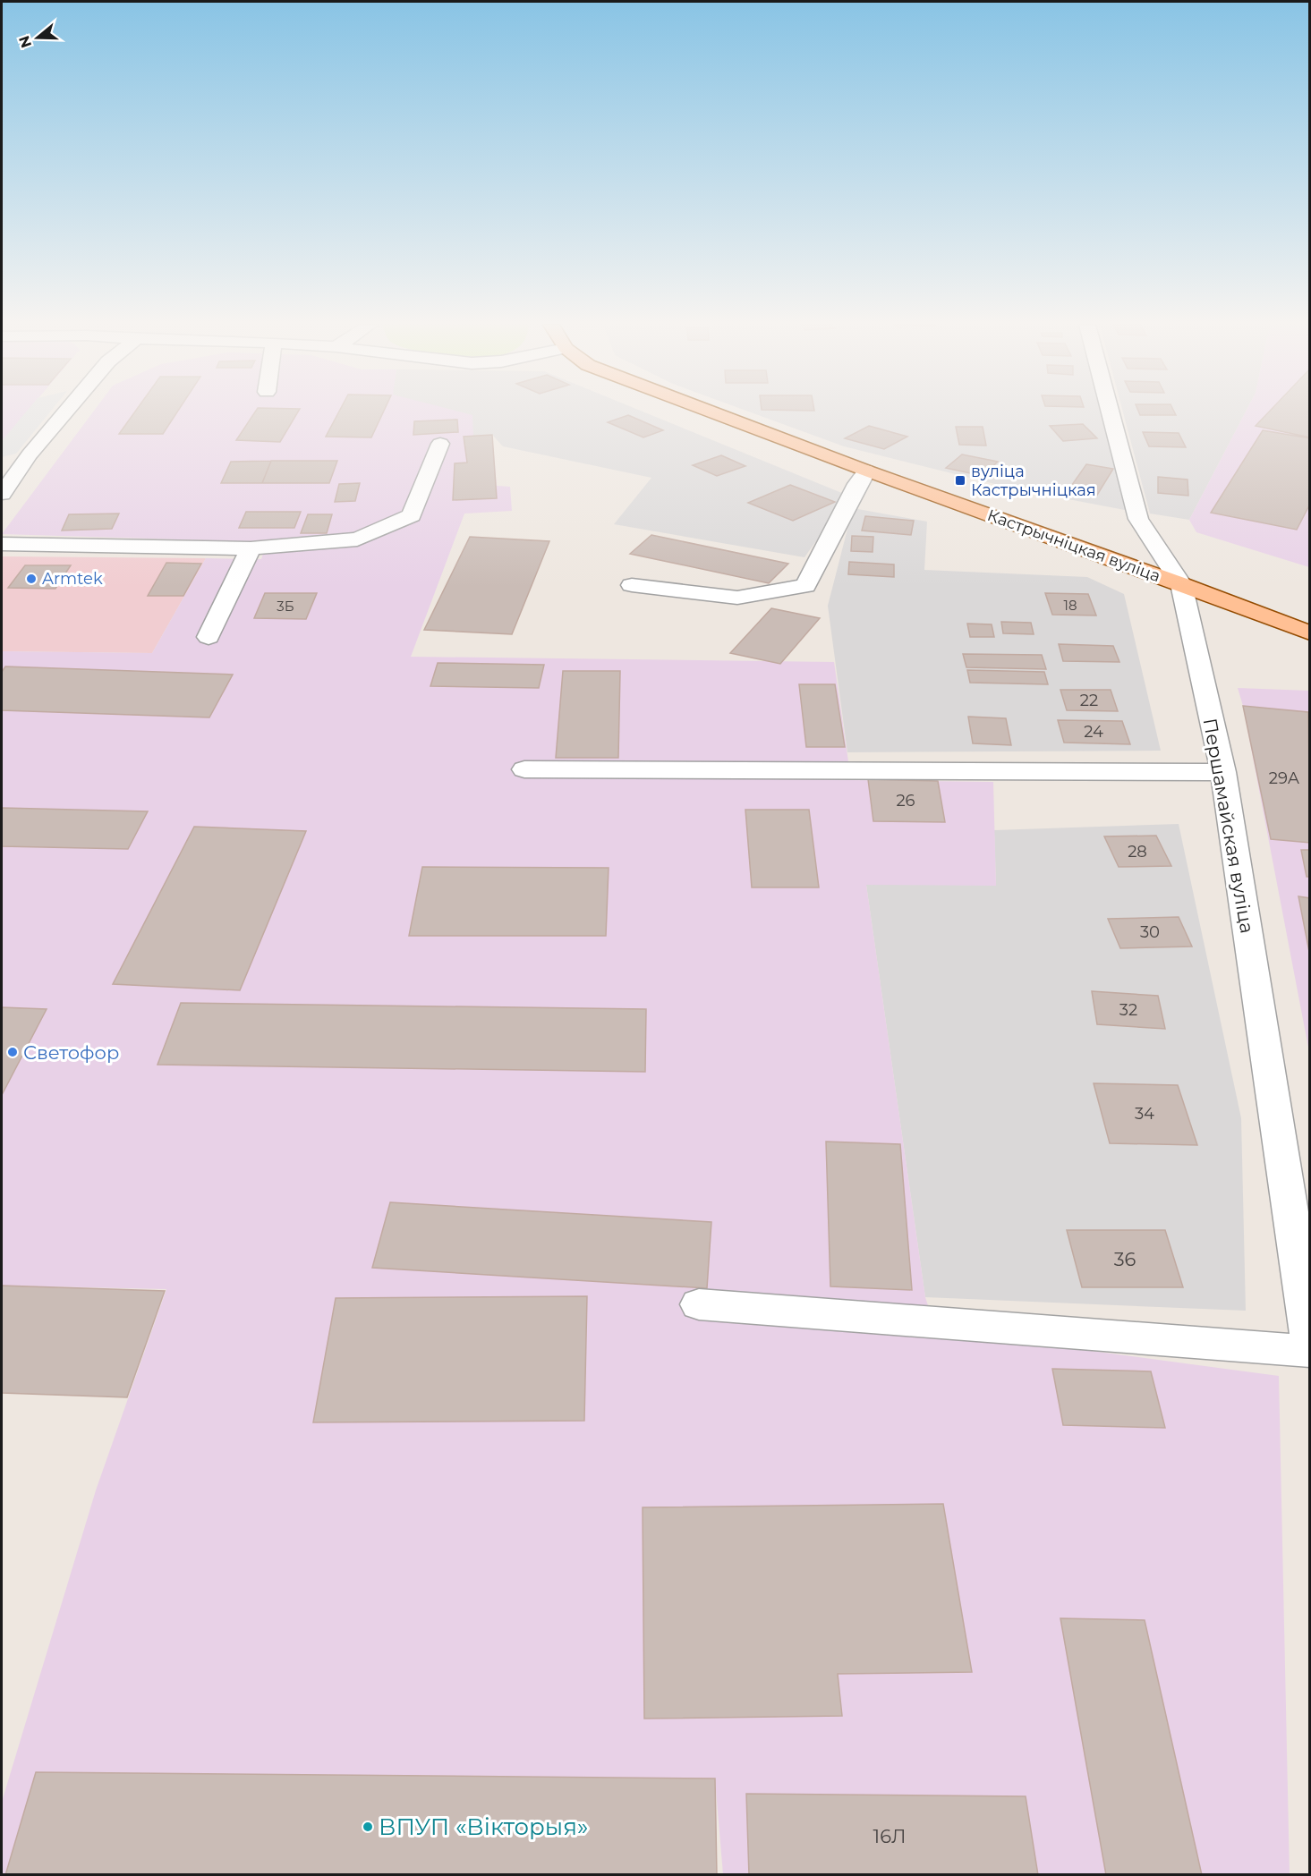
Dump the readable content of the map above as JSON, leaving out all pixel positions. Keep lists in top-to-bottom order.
{
  "streets": {
    "main road": ["Кастрычніцкая вуліца"],
    "street": ["Першамайская вуліца"]
  },
  "crossings": [
    ["Кастрычніцкая вуліца", "Першамайская вуліца"]
  ],
  "places": {
    "transit": ["вуліца Кастрычніцкая"],
    "other": ["Armtek", "Светофор", "ВПУП «Вікторыя»"]
  },
  "house_numbers": [
    "18",
    "3Б",
    "22",
    "24",
    "29А",
    "26",
    "28",
    "30",
    "32",
    "34",
    "36",
    "16Л"
  ],
  "north": "left"
}
